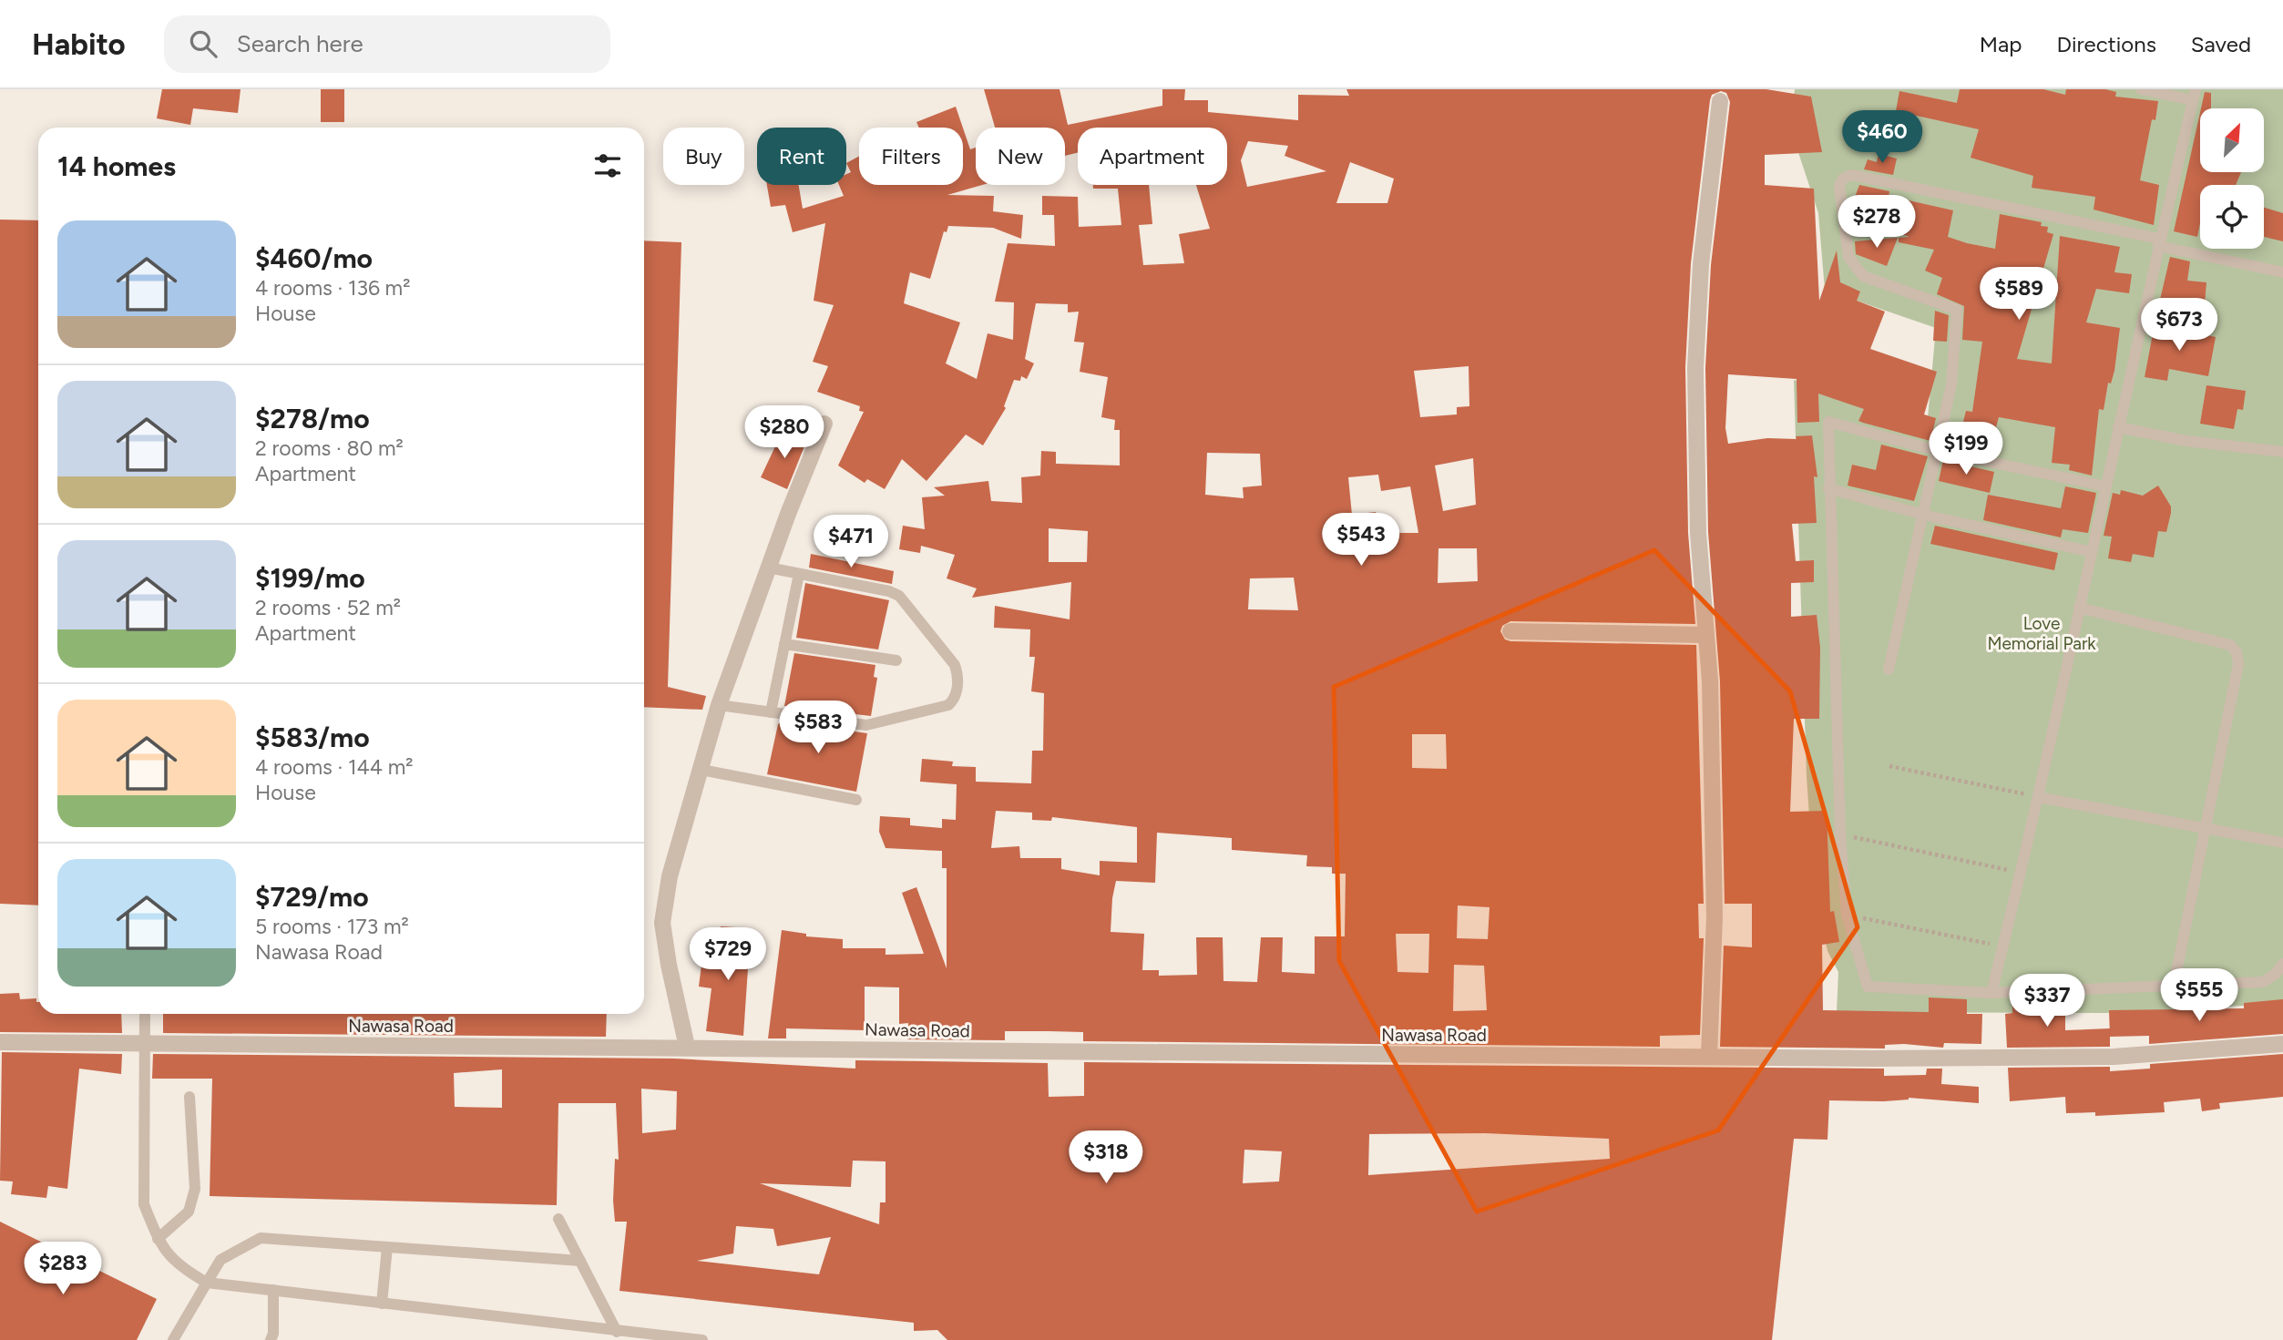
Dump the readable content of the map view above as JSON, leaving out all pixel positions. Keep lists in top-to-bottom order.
{
  "streets": {
    "street": ["Nawasa Road"]
  },
  "parks": ["Love Memorial Park"],
  "north": "top right",
  "page": {
    "header": "Habito",
    "search": "Search here",
    "nav": ["Map", "Directions", "Saved"],
    "price": [
      "$460",
      "$278",
      "$589",
      "$673",
      "$280",
      "$199",
      "$543",
      "$471",
      "$583",
      "$729",
      "$555",
      "$337",
      "$318",
      "$283"
    ],
    "chip": [
      "Buy",
      "Rent",
      "Filters",
      "New",
      "Apartment"
    ],
    "heading": "14 homes",
    "list": [
      {
        "name": "$460/mo",
        "note": "4 rooms · 136 m² · House"
      },
      {
        "name": "$278/mo",
        "note": "2 rooms · 80 m² · Apartment"
      },
      {
        "name": "$199/mo",
        "note": "2 rooms · 52 m² · Apartment"
      },
      {
        "name": "$583/mo",
        "note": "4 rooms · 144 m² · House"
      },
      {
        "name": "$729/mo",
        "note": "5 rooms · 173 m² · Nawasa Road"
      }
    ]
  }
}
